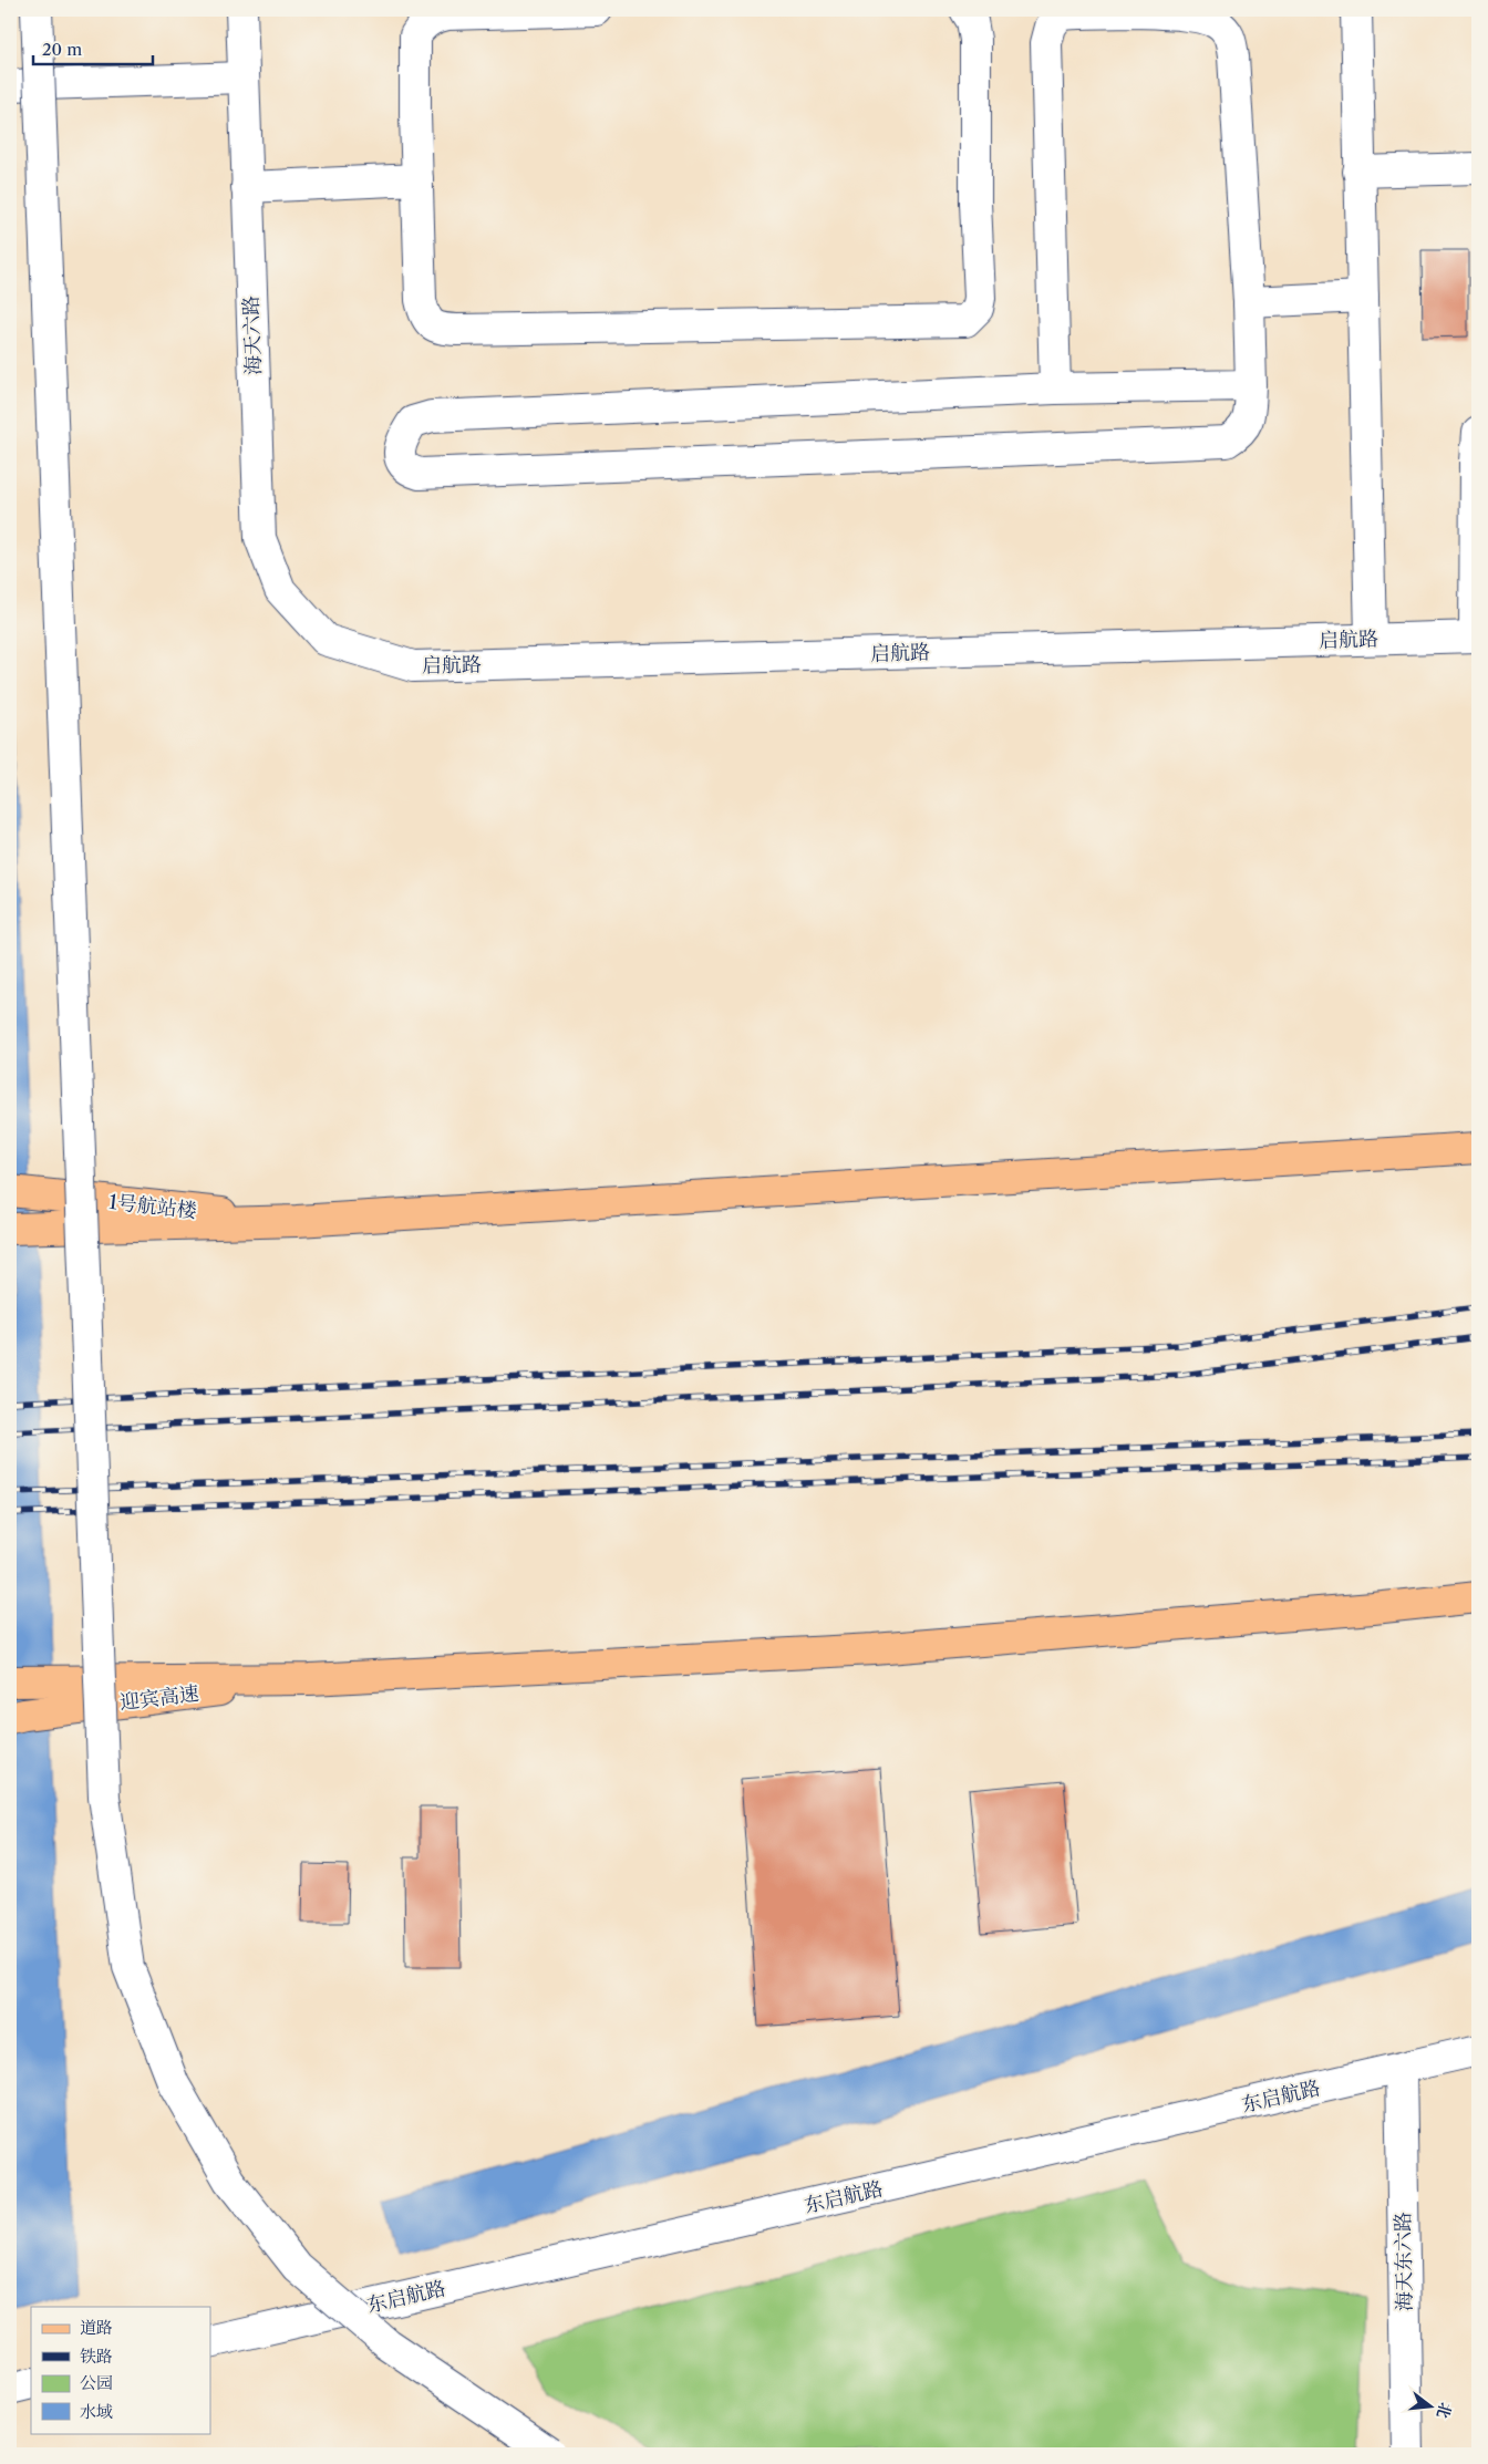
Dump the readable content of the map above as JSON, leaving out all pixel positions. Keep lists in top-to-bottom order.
{
  "streets": {
    "main road": ["1号航站楼", "迎宾高速"],
    "street": [
      "海天六路",
      "启航路",
      "东启航路",
      "海天东六路"
    ]
  },
  "crossings": [
    ["海天六路", "启航路"],
    ["东启航路", "海天东六路"]
  ],
  "legend": [
    "道路",
    "铁路",
    "公园",
    "水域"
  ],
  "scale_bar": "20 m",
  "north": "right"
}
